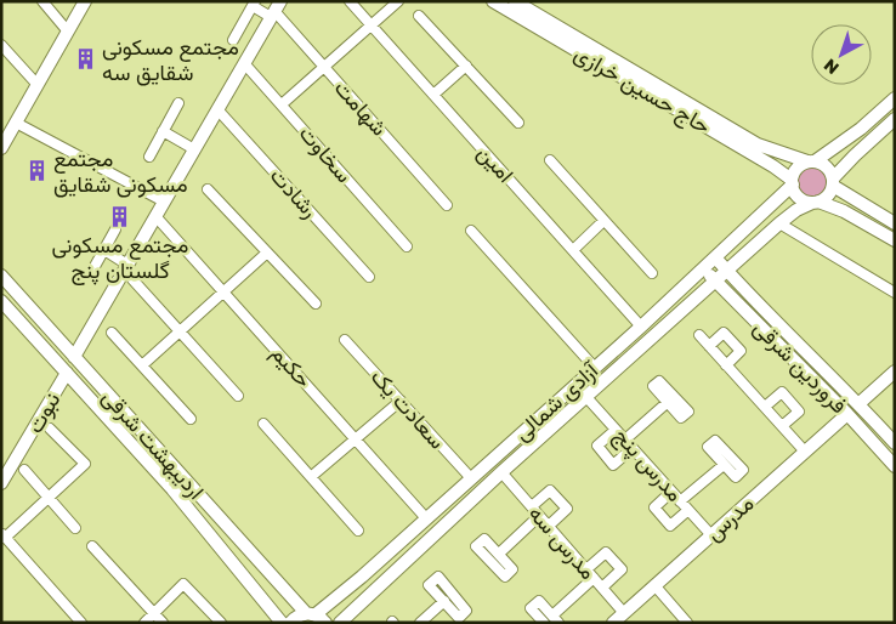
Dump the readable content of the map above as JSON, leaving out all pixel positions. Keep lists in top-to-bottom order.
{
  "streets": {
    "main road": [
      "حاج حسین خرازی",
      "فروردین شرقی",
      "آزادی شمالی",
      "نبوت",
      "اردیبهشت شرقی",
      "مدرس"
    ],
    "street": [
      "شهامت",
      "سخاوت",
      "امین",
      "رشادت",
      "حکیم",
      "سعادت یک",
      "مدرس پنج",
      "مدرس سه"
    ]
  },
  "crossings": [
    ["حاج حسین خرازی", "آزادی شمالی"],
    ["امین", "آزادی شمالی"],
    ["حکیم", "آزادی شمالی"],
    ["فروردین شرقی", "آزادی شمالی"],
    ["فروردین شرقی", "مدرس"],
    ["آزادی شمالی", "سعادت یک"],
    ["آزادی شمالی", "اردیبهشت شرقی"],
    ["آزادی شمالی", "مدرس پنج"],
    ["آزادی شمالی", "مدرس سه"],
    ["نبوت", "اردیبهشت شرقی"],
    ["مدرس پنج", "مدرس"],
    ["مدرس", "مدرس سه"]
  ],
  "places": {
    "building": ["مجتمع مسکونی شقایق سه", "مجتمع مسکونی شقایق", "مجتمع مسکونی گلستان پنج"]
  },
  "north": "bottom left"
}
